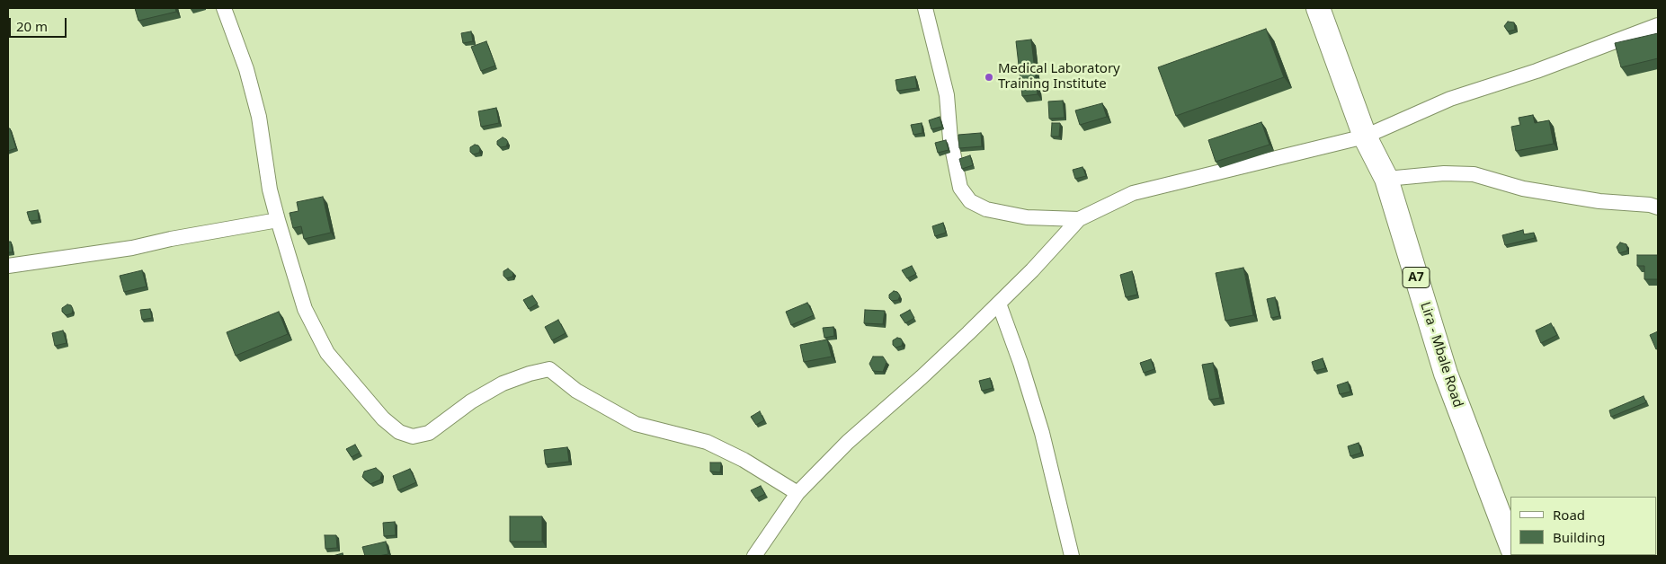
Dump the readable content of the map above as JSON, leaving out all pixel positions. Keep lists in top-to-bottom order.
{
  "streets": {
    "main road": ["A7", "Lira - Mbale Road"]
  },
  "places": ["Medical Laboratory Training Institute"],
  "legend": ["Road", "Building"],
  "scale_bar": "20 m"
}
